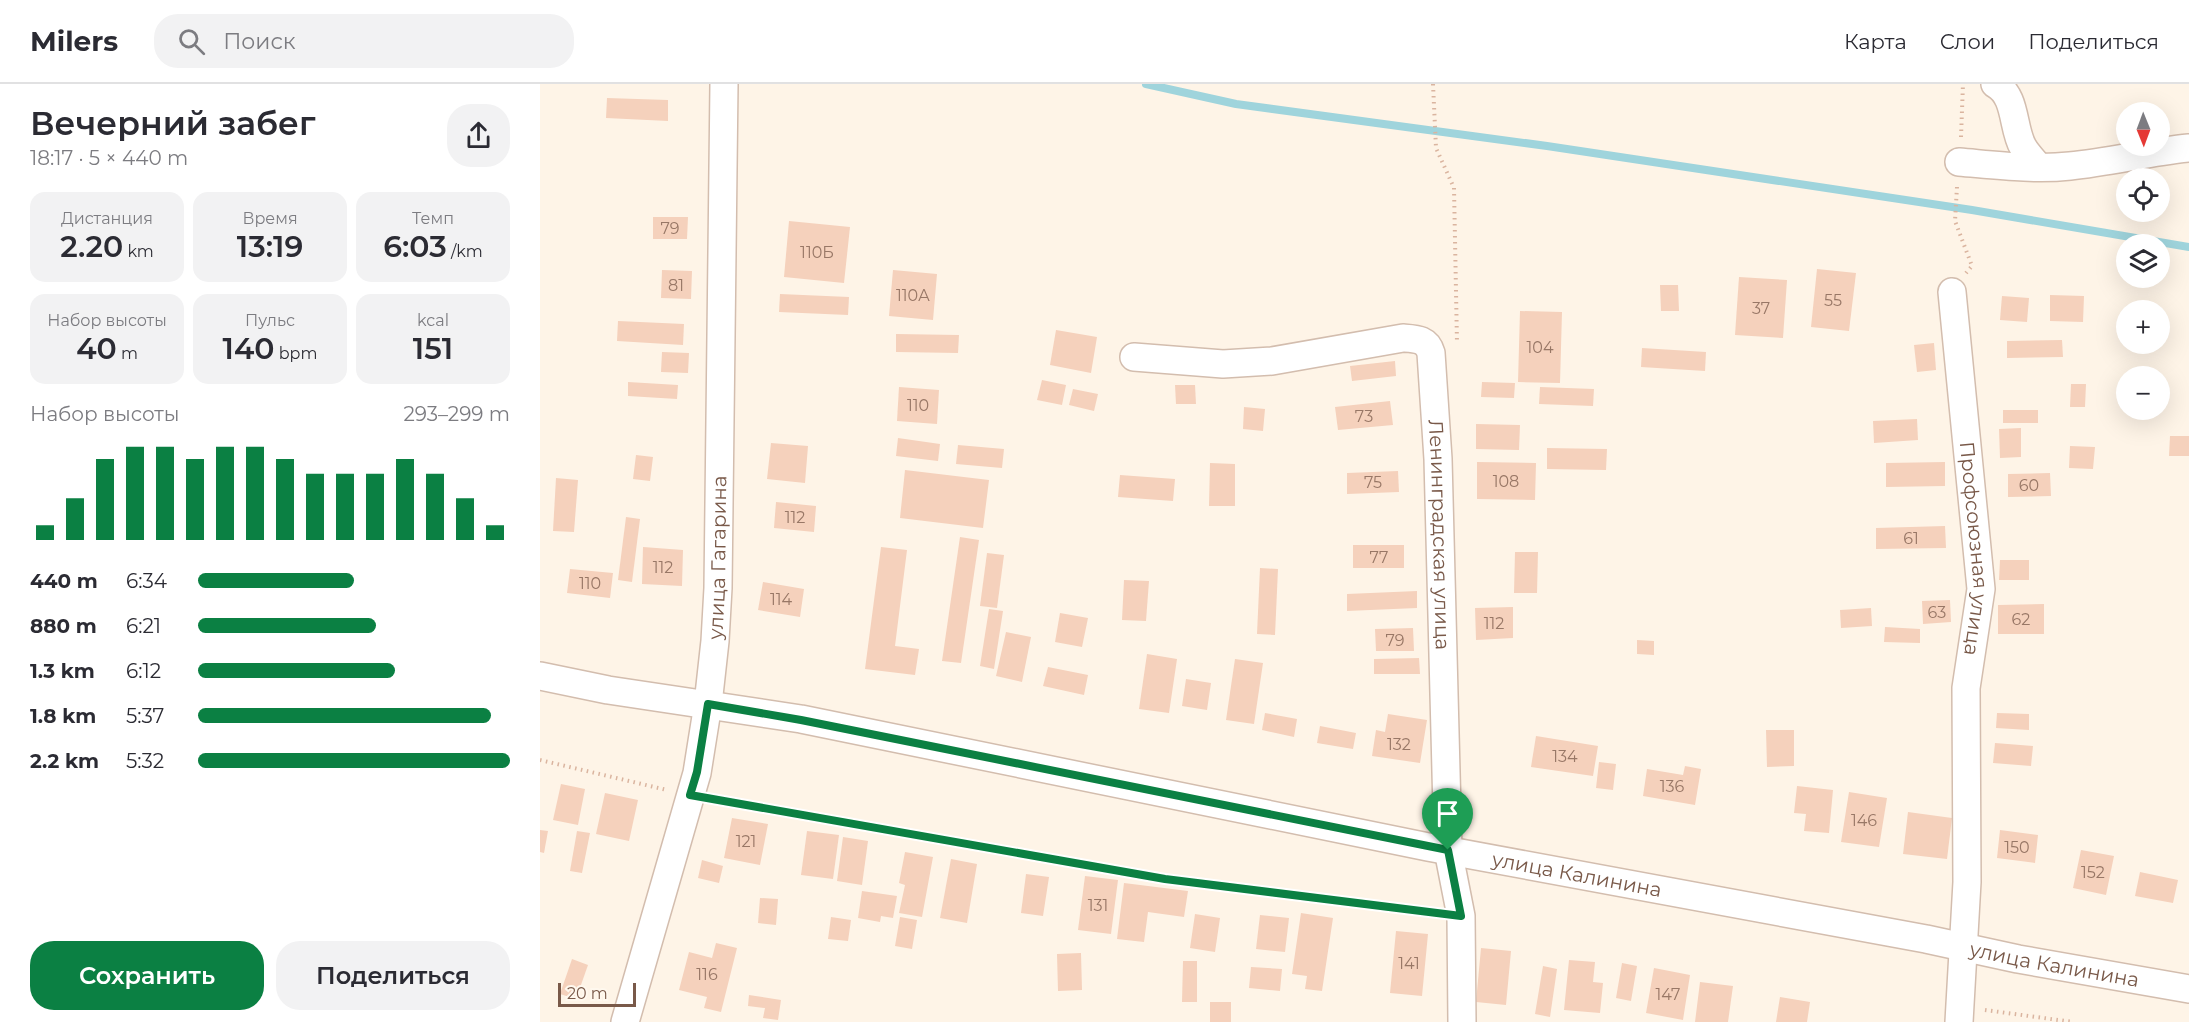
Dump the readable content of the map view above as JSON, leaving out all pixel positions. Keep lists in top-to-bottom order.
{
  "streets": {
    "street": [
      "Ленинградская улица",
      "Профсоюзная улица",
      "улица Гагарина",
      "улица Калинина"
    ]
  },
  "crossings": [
    ["Ленинградская улица", "улица Калинина"],
    ["Профсоюзная улица", "улица Калинина"],
    ["улица Гагарина", "улица Калинина"]
  ],
  "house_numbers": [
    "79",
    "110Б",
    "81",
    "110А",
    "55",
    "37",
    "104",
    "110",
    "73",
    "108",
    "75",
    "60",
    "112",
    "61",
    "77",
    "112",
    "110",
    "114",
    "63",
    "62",
    "112",
    "79",
    "132",
    "134",
    "136",
    "146",
    "121",
    "150",
    "152",
    "131",
    "141",
    "116",
    "147"
  ],
  "scale_bar": "20 m",
  "north": "bottom",
  "page": {
    "header": "Milers",
    "search": "Поиск",
    "nav": ["Карта", "Слои", "Поделиться"],
    "heading": ["Вечерний забег", "18:17 · 5 × 440 m"],
    "map_buttons": ["+", "−"],
    "stats": [
      ["Дистанция", "2.20 km"],
      ["Время", "13:19"],
      ["Темп", "6:03 /km"],
      ["Набор высоты", "40 m"],
      ["Пульс", "140 bpm"],
      ["kcal", "151"]
    ],
    "chart": ["Набор высоты", "293–299 m"],
    "list": [
      {
        "name": "440 m",
        "note": "6:34"
      },
      {
        "name": "880 m",
        "note": "6:21"
      },
      {
        "name": "1.3 km",
        "note": "6:12"
      },
      {
        "name": "1.8 km",
        "note": "5:37"
      },
      {
        "name": "2.2 km",
        "note": "5:32"
      }
    ],
    "buttons": ["Сохранить", "Поделиться"],
    "scale": "20 m"
  }
}
